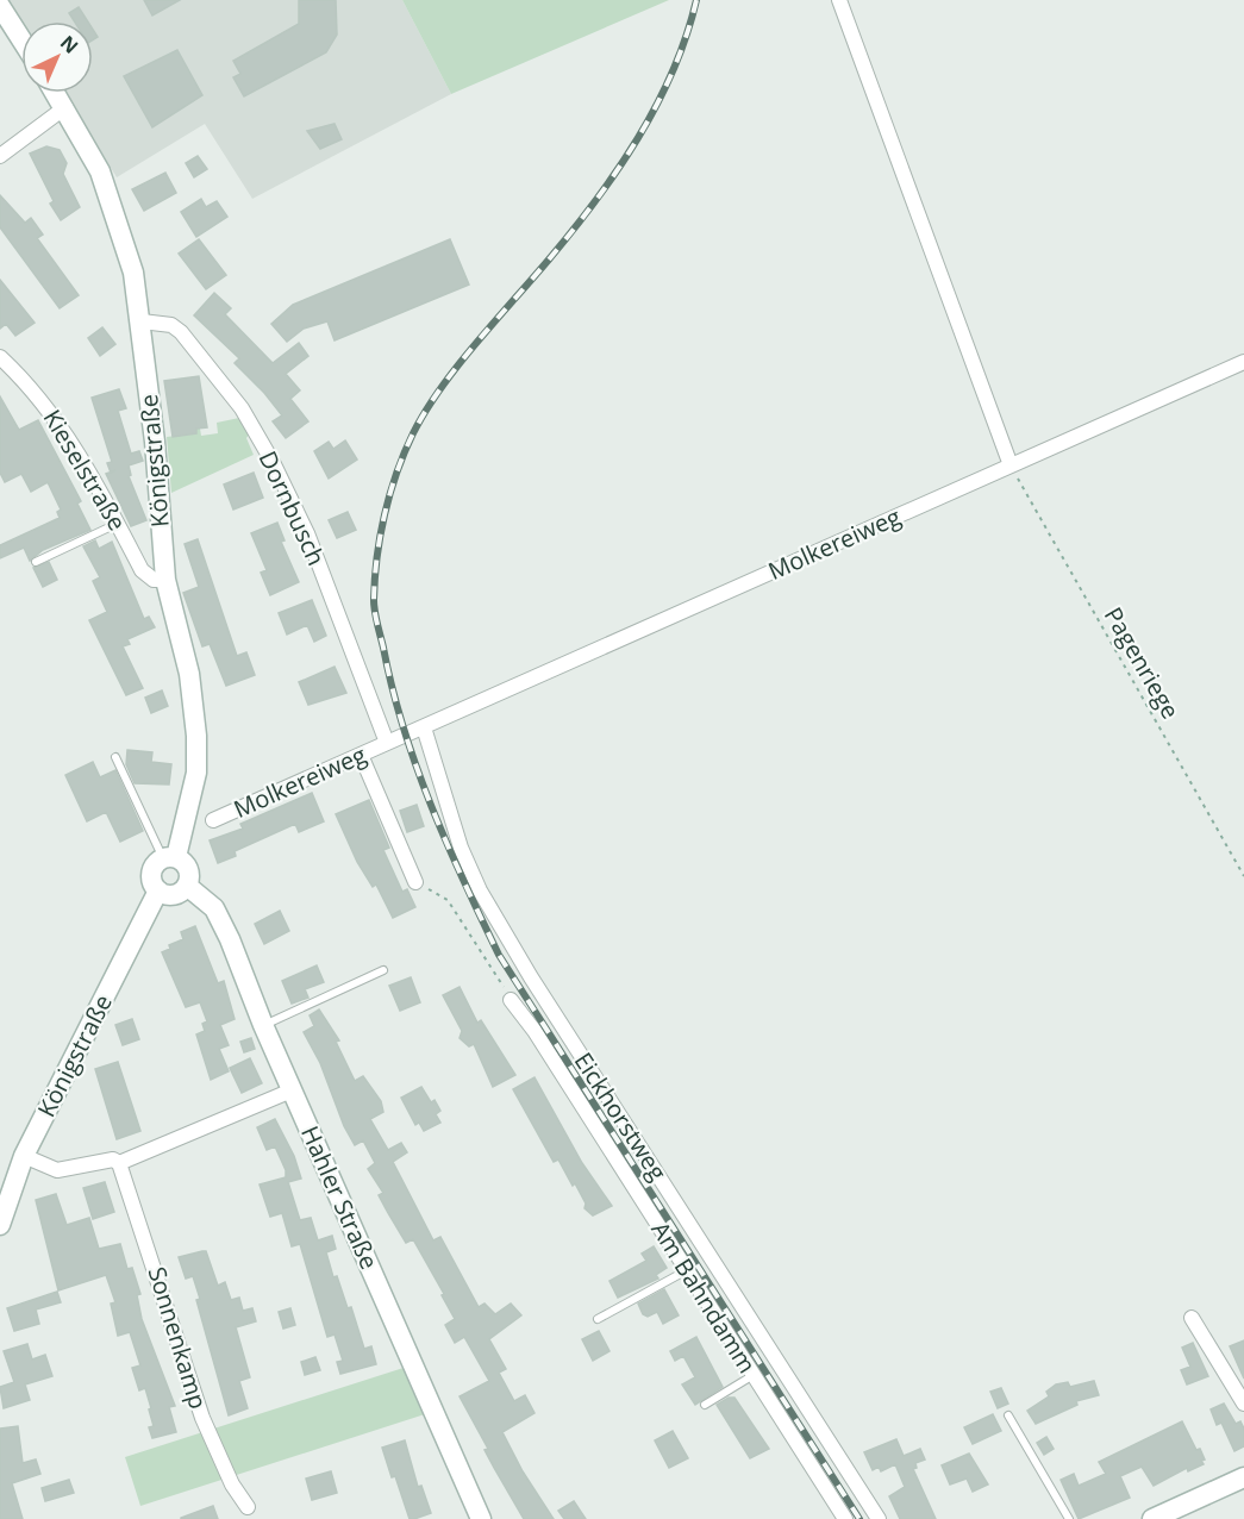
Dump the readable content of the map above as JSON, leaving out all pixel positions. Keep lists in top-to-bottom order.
{
  "streets": {
    "main road": ["Königstraße", "Hahler Straße"],
    "street": [
      "Kieselstraße",
      "Dornbusch",
      "Molkereiweg",
      "Eickhorstweg",
      "Am Bahndamm",
      "Sonnenkamp"
    ],
    "path": ["Pagenriege"]
  },
  "crossings": [
    ["Königstraße", "Kieselstraße"],
    ["Königstraße", "Dornbusch"],
    ["Königstraße", "Hahler Straße"],
    ["Dornbusch", "Molkereiweg"],
    ["Molkereiweg", "Pagenriege"],
    ["Molkereiweg", "Eickhorstweg"]
  ],
  "north": "top right"
}
